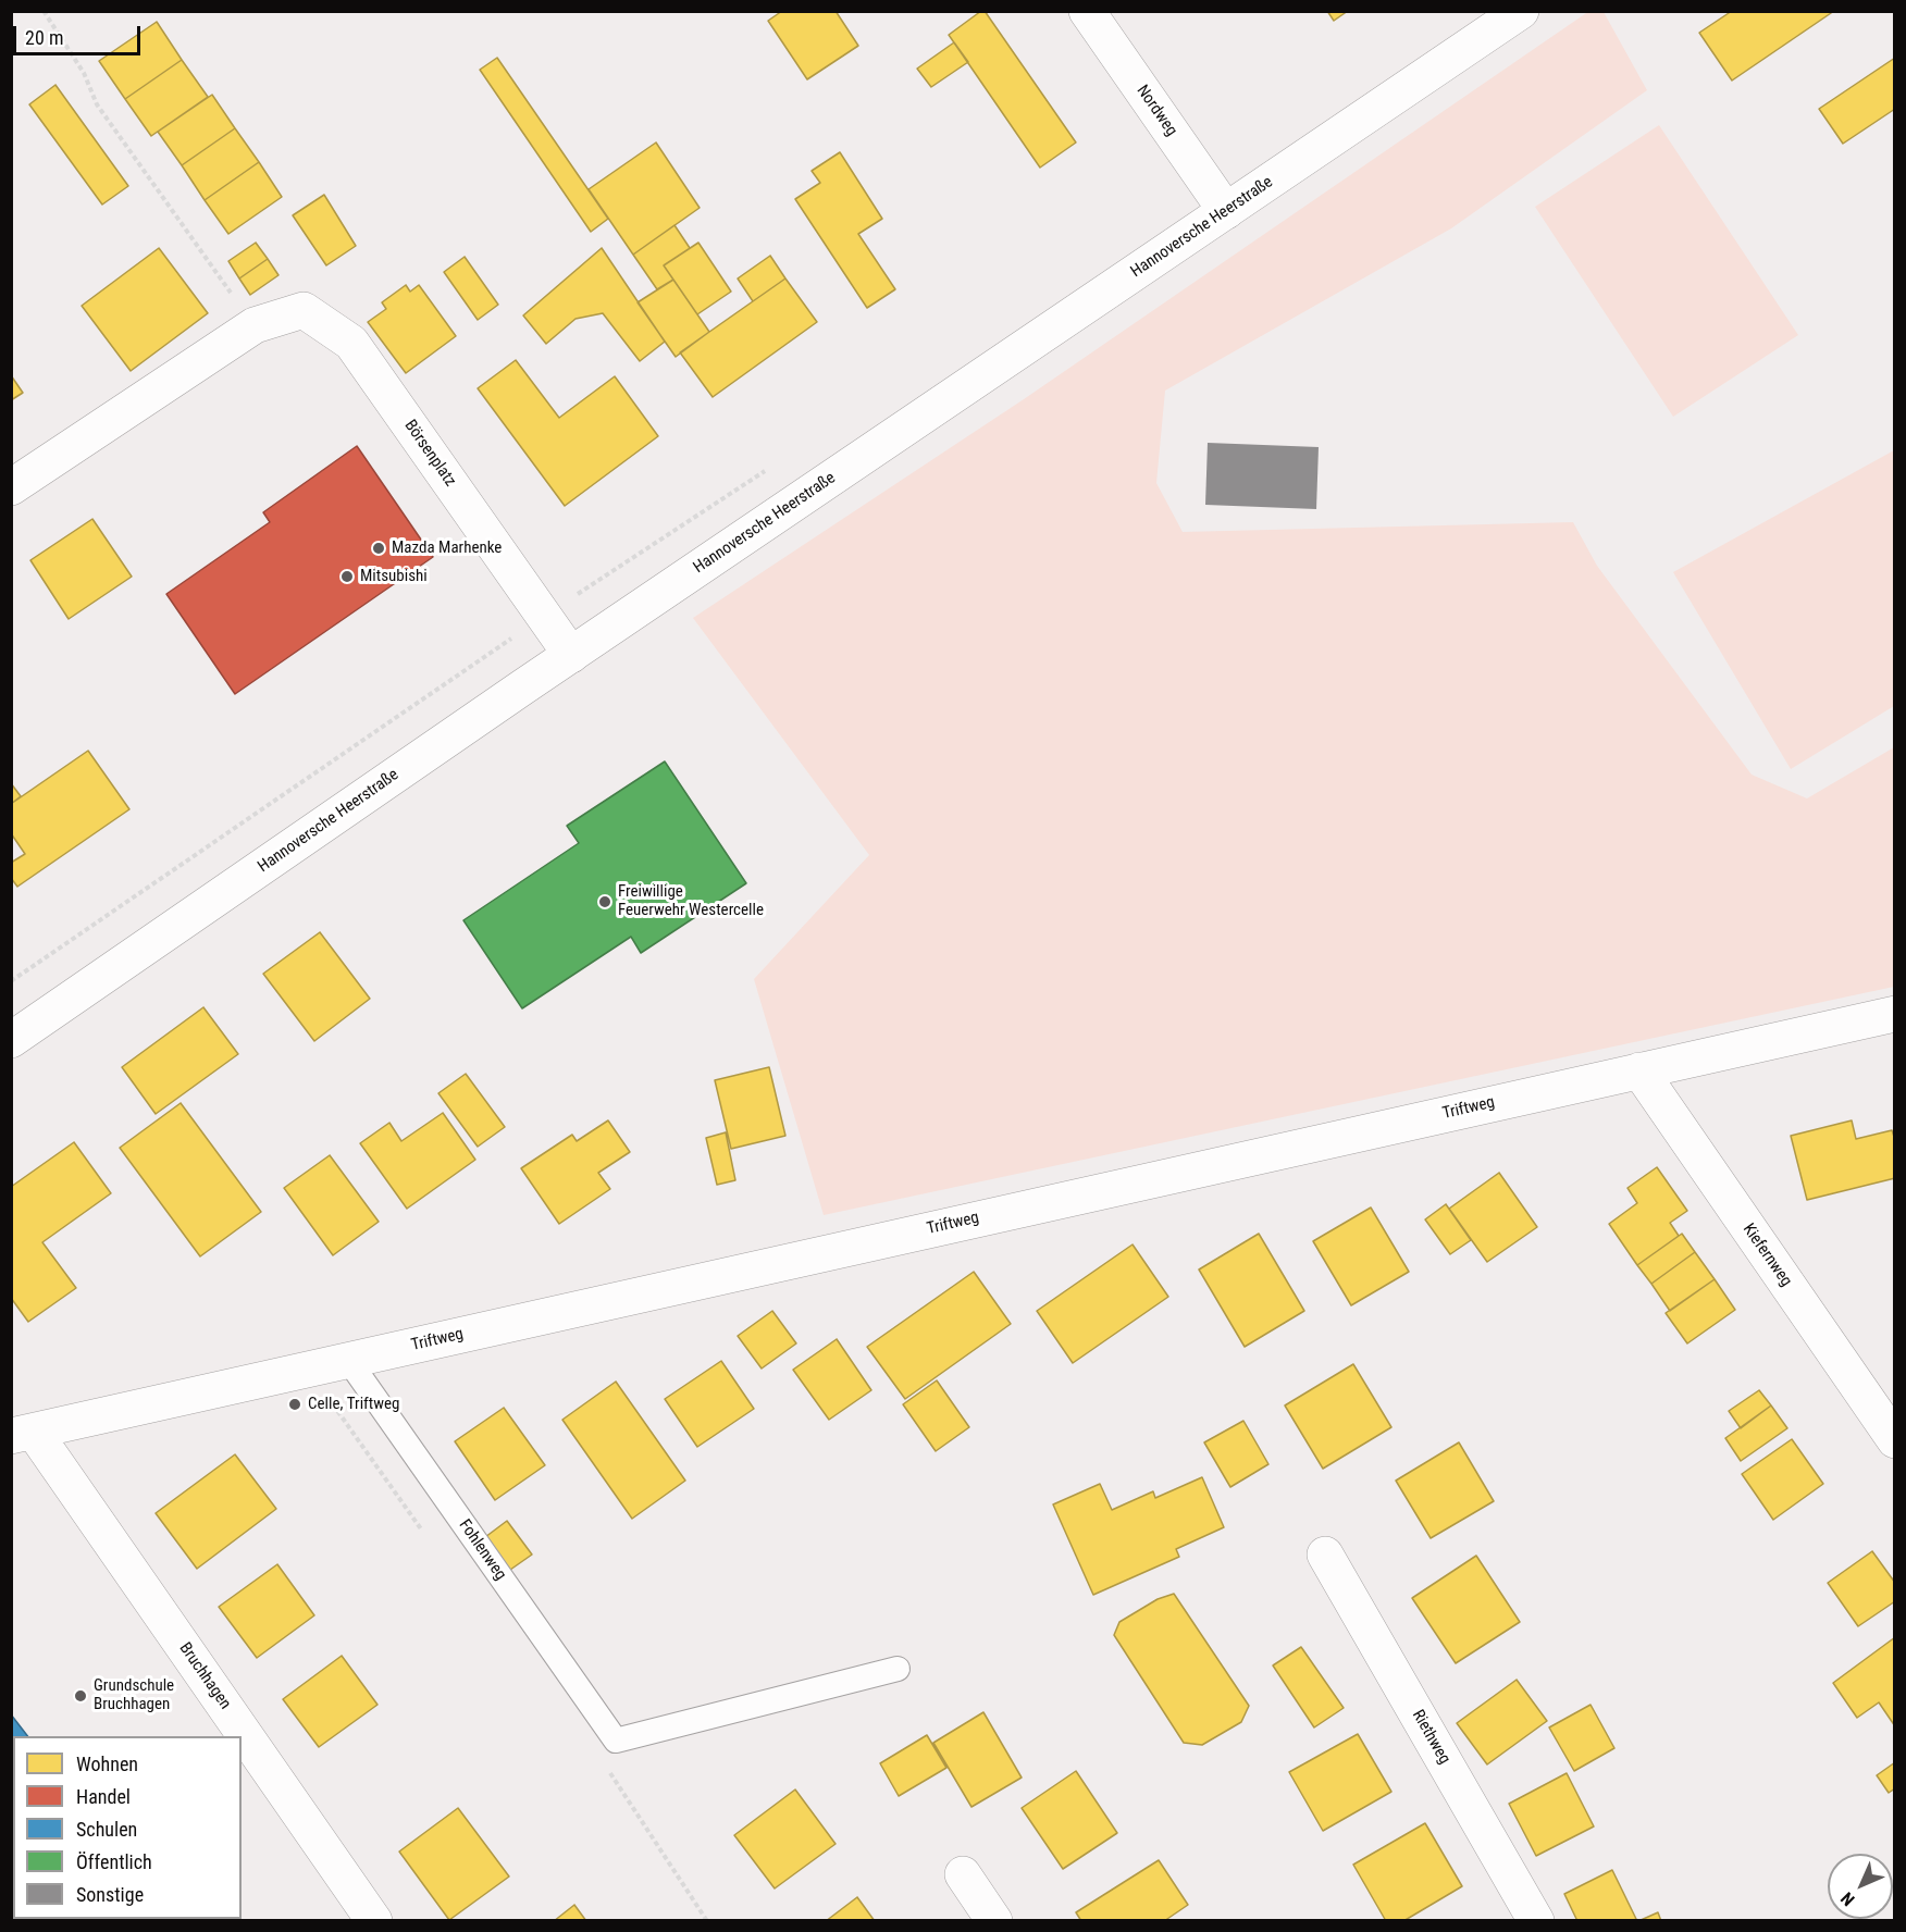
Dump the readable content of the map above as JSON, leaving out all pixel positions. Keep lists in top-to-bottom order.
{
  "streets": {
    "street": [
      "Nordweg",
      "Hannoversche Heerstraße",
      "Börsenplatz",
      "Triftweg",
      "Kiefernweg",
      "Bruchhagen",
      "Riethweg"
    ],
    "lane": ["Fohlenweg"]
  },
  "crossings": [
    ["Nordweg", "Hannoversche Heerstraße"],
    ["Hannoversche Heerstraße", "Börsenplatz"],
    ["Triftweg", "Kiefernweg"],
    ["Triftweg", "Fohlenweg"],
    ["Triftweg", "Bruchhagen"]
  ],
  "places": [
    "Mazda Marhenke",
    "Mitsubishi",
    "Freiwillige Feuerwehr Westercelle",
    "Celle, Triftweg",
    "Grundschule Bruchhagen"
  ],
  "legend": [
    "Wohnen",
    "Handel",
    "Schulen",
    "Öffentlich",
    "Sonstige"
  ],
  "scale_bar": "20 m",
  "north": "bottom left"
}
